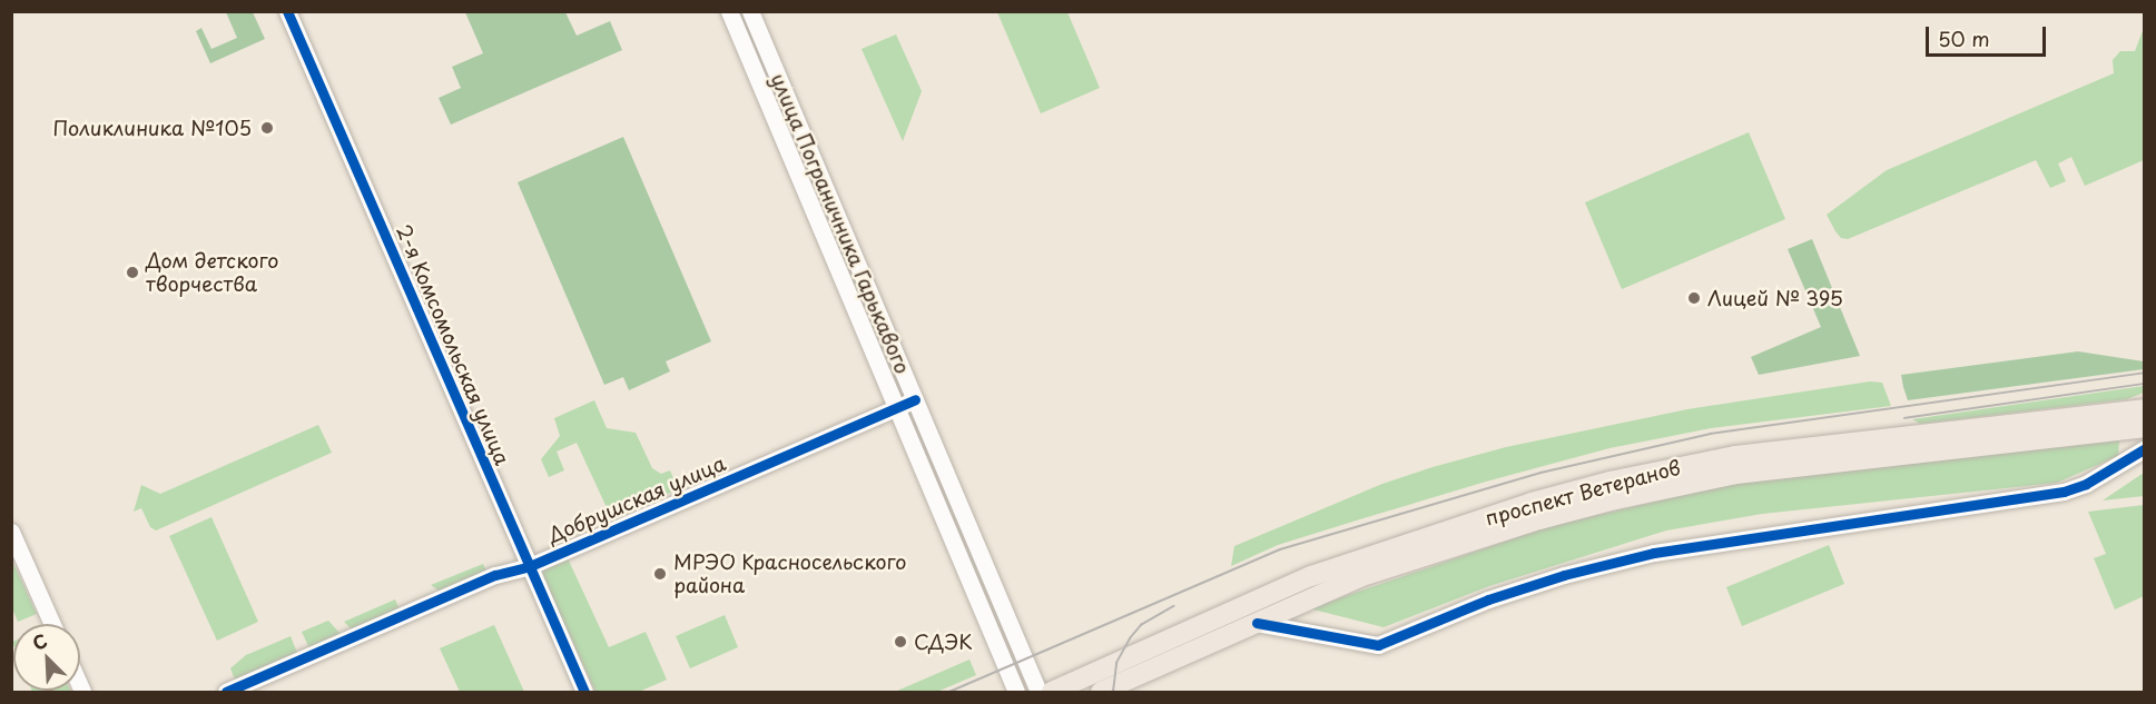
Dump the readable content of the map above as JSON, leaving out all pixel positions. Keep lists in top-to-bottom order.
{
  "streets": {
    "main road": ["проспект Ветеранов"],
    "street": ["улица Пограничника Гарькавого", "2-я Комсомольская улица", "Добрушская улица"]
  },
  "crossings": [
    ["улица Пограничника Гарькавого", "Добрушская улица"],
    ["2-я Комсомольская улица", "Добрушская улица"]
  ],
  "places": [
    "Поликлиника №105",
    "Дом детского творчества",
    "Лицей № 395",
    "МРЭО Красносельского района",
    "СДЭК"
  ],
  "scale_bar": "50 m",
  "north": "top left"
}
